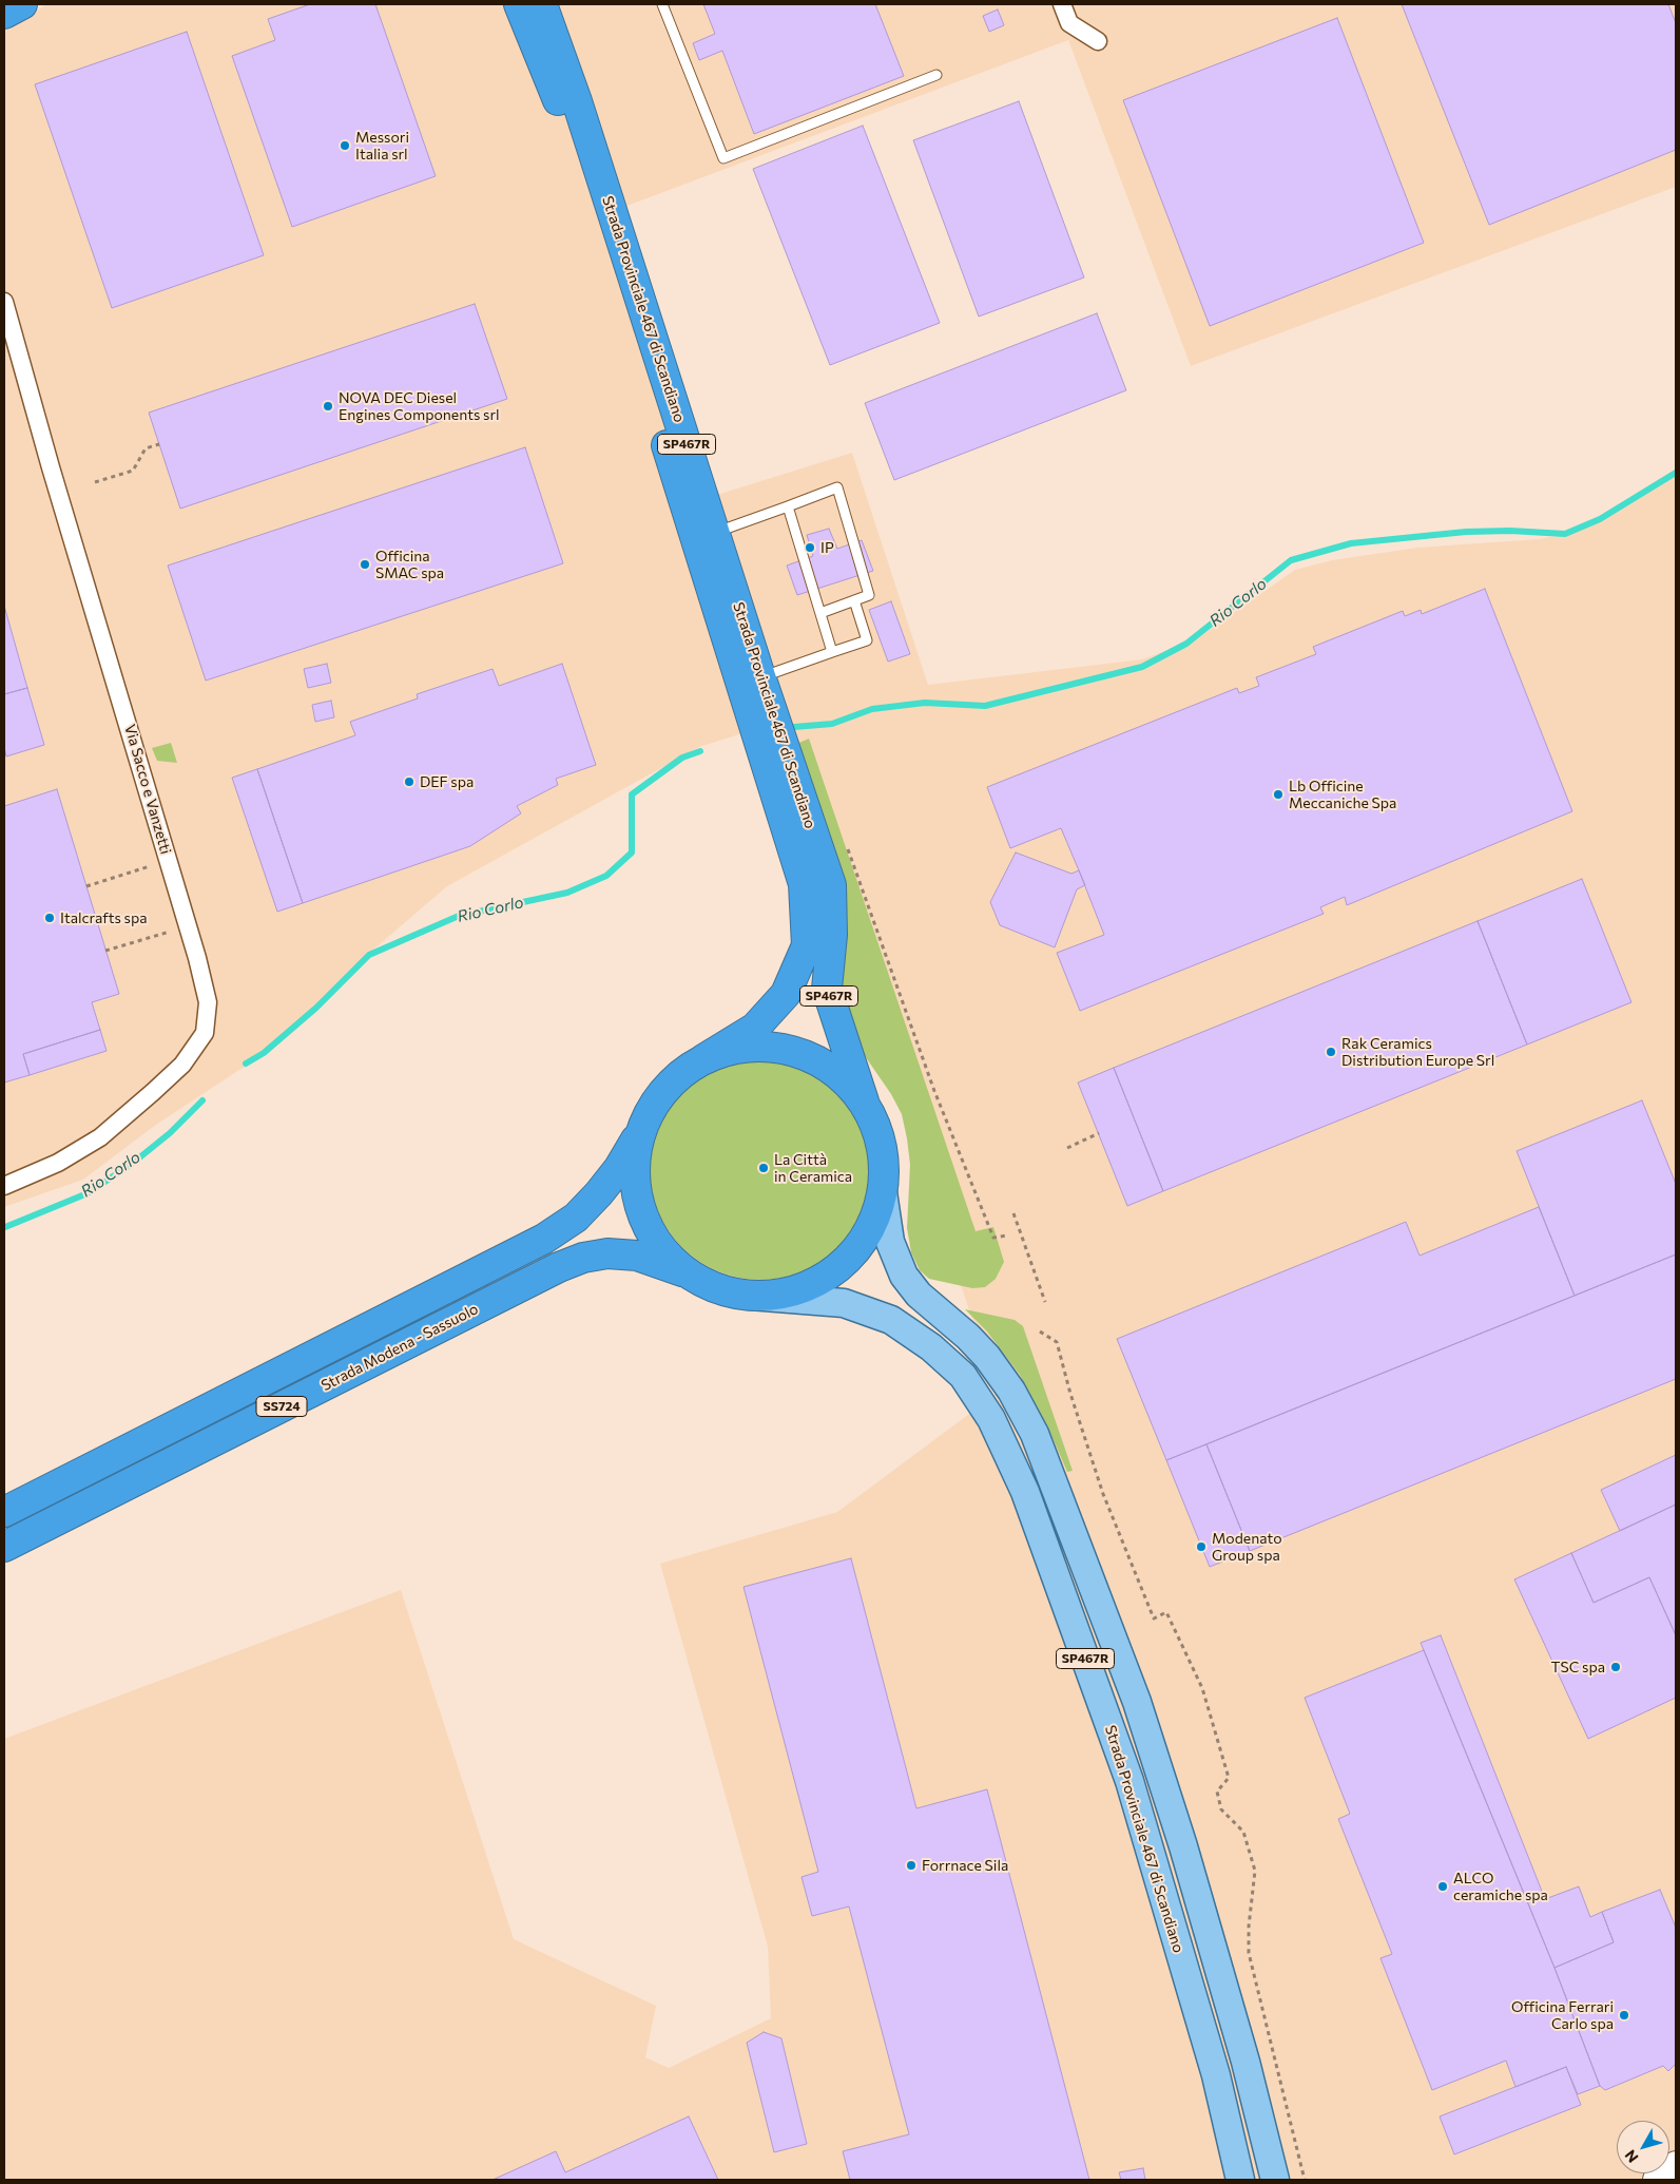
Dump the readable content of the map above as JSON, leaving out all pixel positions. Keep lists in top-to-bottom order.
{
  "streets": {
    "highway": [
      "Strada Provinciale 467 di Scandiano",
      "SP467R",
      "Strada Modena - Sassuolo",
      "SS724"
    ],
    "street": ["Via Sacco e Vanzetti"]
  },
  "crossings": [
    ["Strada Provinciale 467 di Scandiano", "SP467R"],
    ["Strada Provinciale 467 di Scandiano", "Strada Modena - Sassuolo"],
    ["Strada Provinciale 467 di Scandiano", "SS724"]
  ],
  "water": ["Rio Corlo"],
  "places": [
    "Messori Italia srl",
    "NOVA DEC Diesel Engines Components srl",
    "IP",
    "Officina SMAC spa",
    "DEF spa",
    "Lb Officine Meccaniche Spa",
    "Italcrafts spa",
    "Rak Ceramics Distribution Europe Srl",
    "La Città in Ceramica",
    "Modenato Group spa",
    "TSC spa",
    "Forrnace Sila",
    "ALCO ceramiche spa",
    "Officina Ferrari Carlo spa"
  ],
  "north": "bottom left"
}
